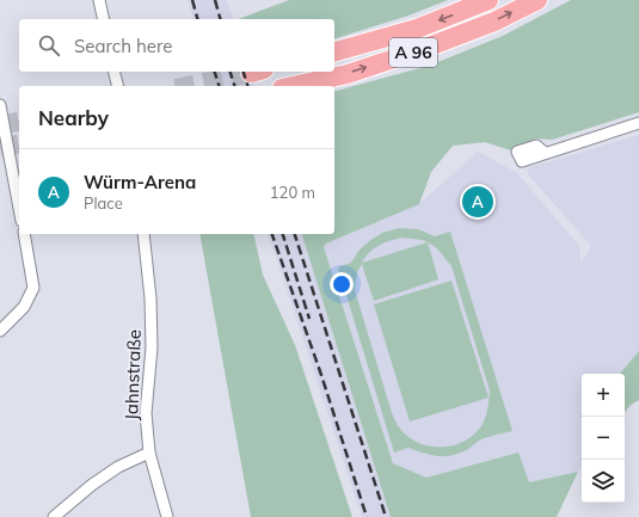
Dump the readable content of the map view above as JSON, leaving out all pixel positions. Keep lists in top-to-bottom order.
{
  "streets": {
    "highway": ["A 96"],
    "street": ["Jahnstraße"]
  },
  "page": {
    "search": "Search here",
    "heading": "Nearby",
    "list": [
      {
        "mark": "A",
        "name": "Würm-Arena",
        "note": "Place",
        "value": "120 m"
      }
    ],
    "pins": "A",
    "map_buttons": ["+", "−"]
  }
}
